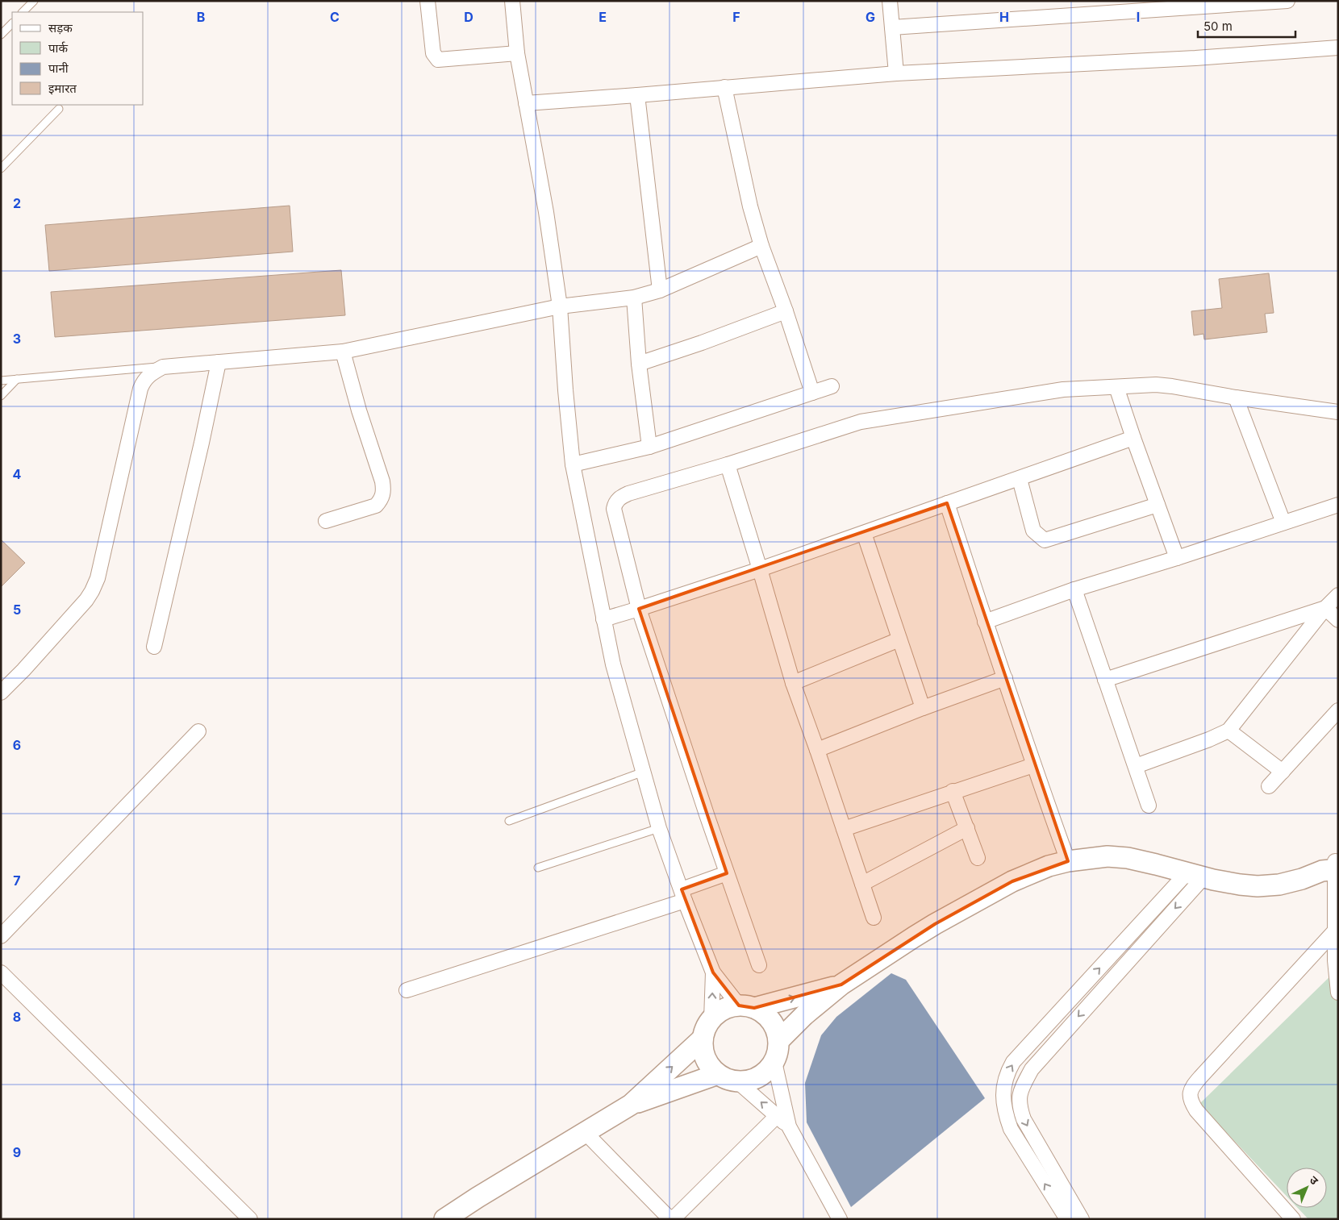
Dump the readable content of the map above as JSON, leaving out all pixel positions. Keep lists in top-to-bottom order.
{
  "legend": [
    "सड़क",
    "पार्क",
    "पानी",
    "इमारत"
  ],
  "scale_bar": "50 m",
  "north": "top right",
  "grid": {
    "columns": [
      "B",
      "C",
      "D",
      "E",
      "F",
      "G",
      "H",
      "I"
    ],
    "rows": [
      "2",
      "3",
      "4",
      "5",
      "6",
      "7",
      "8",
      "9"
    ]
  }
}
